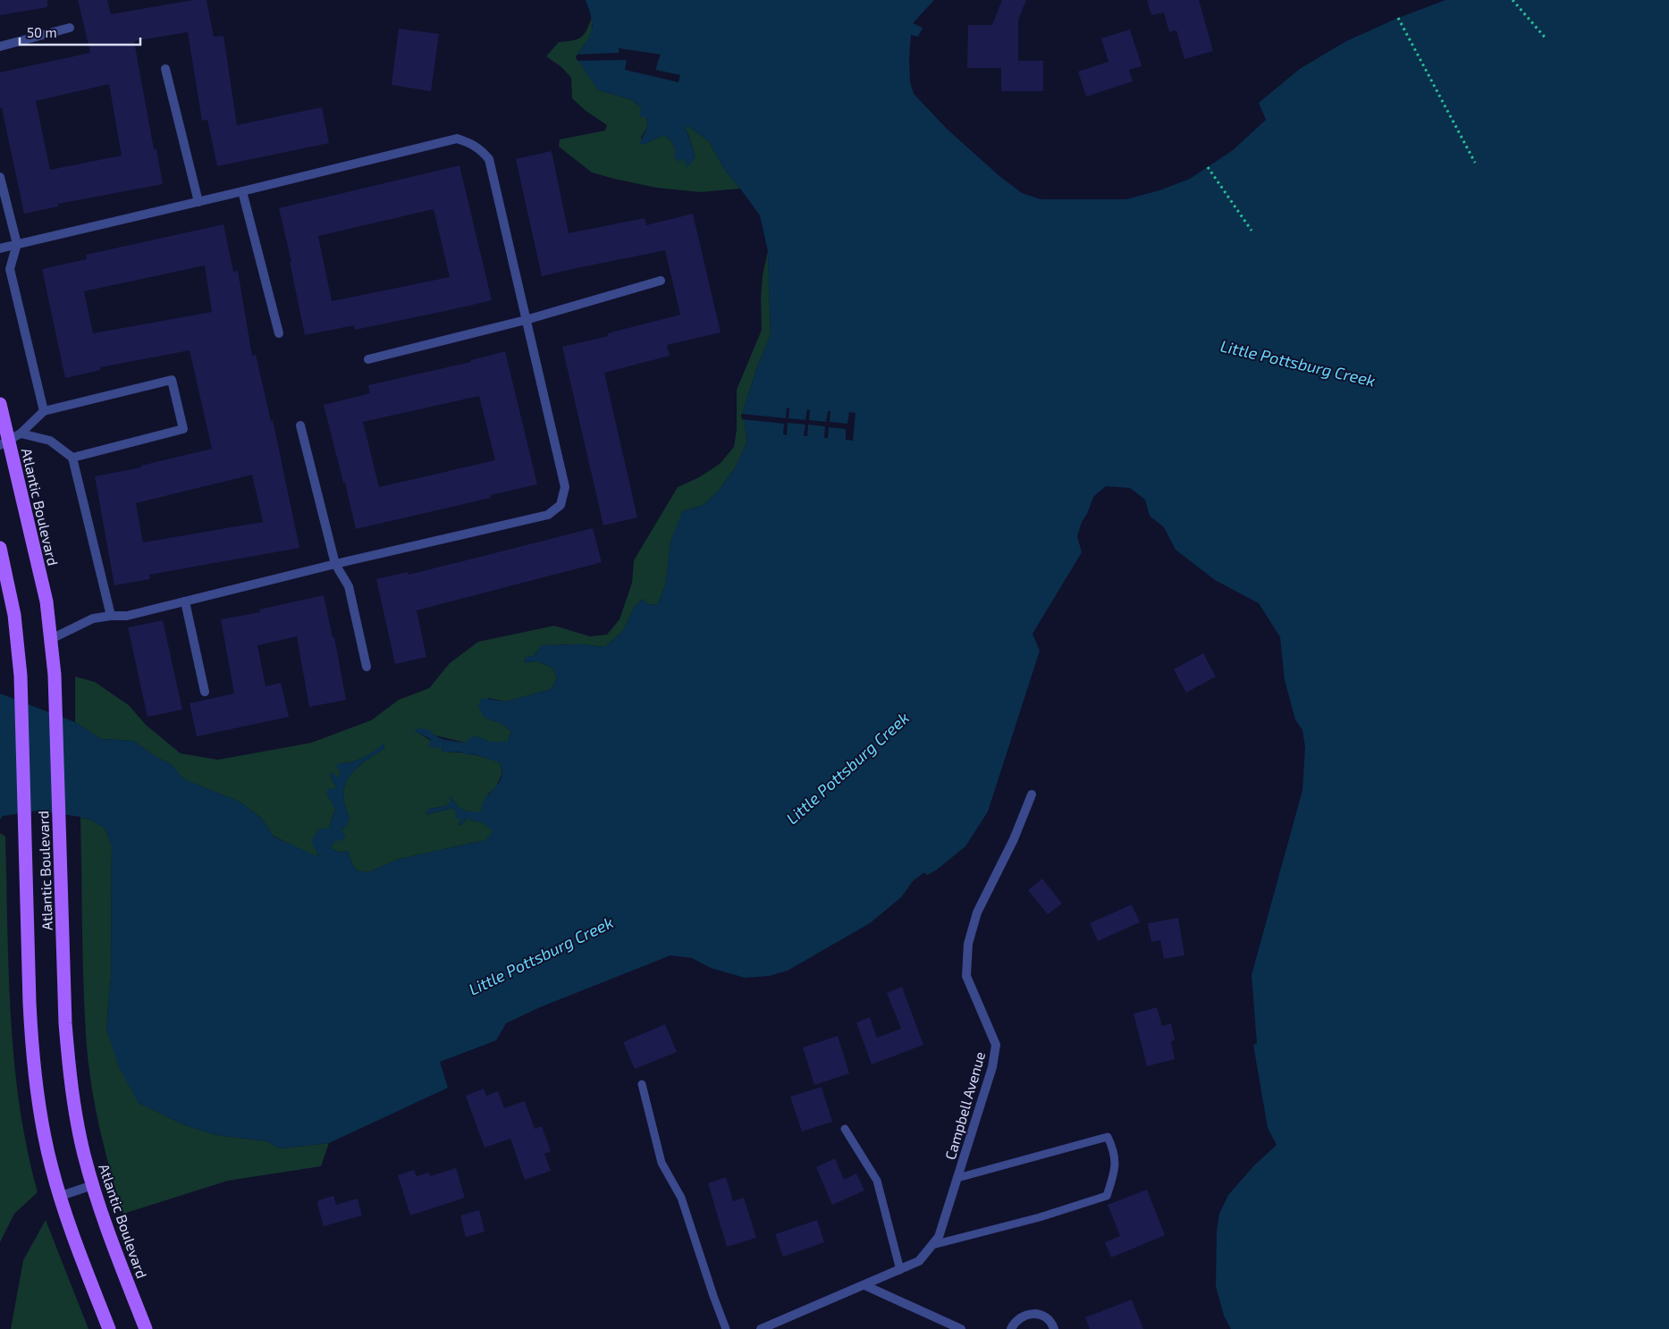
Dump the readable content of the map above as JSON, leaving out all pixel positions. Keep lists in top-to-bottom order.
{
  "streets": {
    "main road": ["Atlantic Boulevard"],
    "street": ["Campbell Avenue"]
  },
  "water": ["Little Pottsburg Creek"],
  "scale_bar": "50 m"
}
